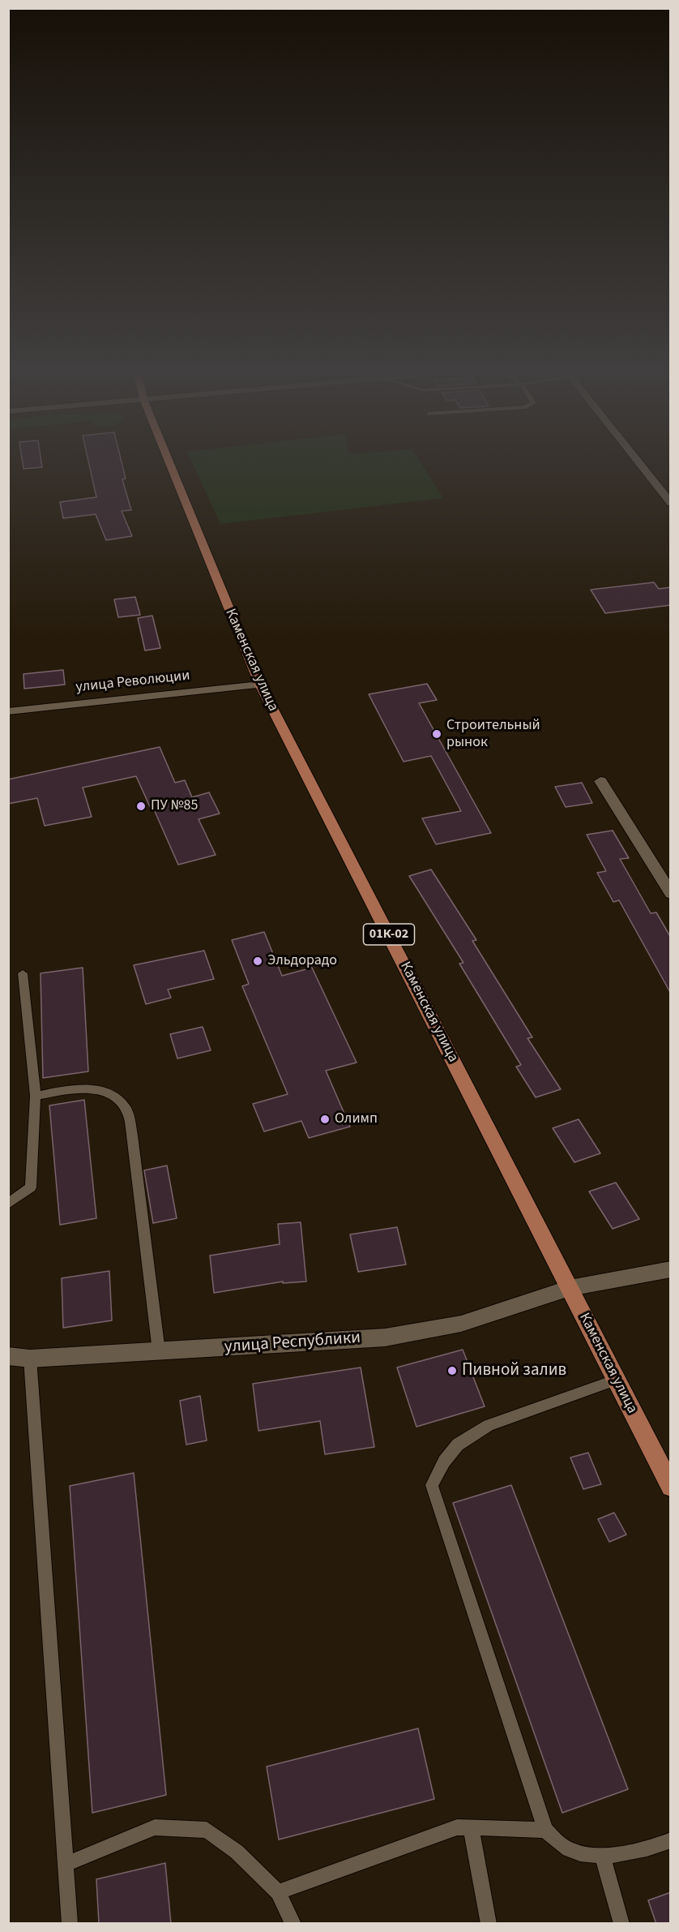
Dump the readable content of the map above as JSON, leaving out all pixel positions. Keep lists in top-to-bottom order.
{
  "streets": {
    "main road": ["Каменская улица", "01К-02"],
    "street": ["улица Революции", "улица Республики"]
  },
  "crossings": [
    ["Каменская улица", "улица Революции"],
    ["Каменская улица", "улица Республики"]
  ],
  "places": [
    "Строительный рынок",
    "ПУ №85",
    "Эльдорадо",
    "Олимп",
    "Пивной залив"
  ]
}
